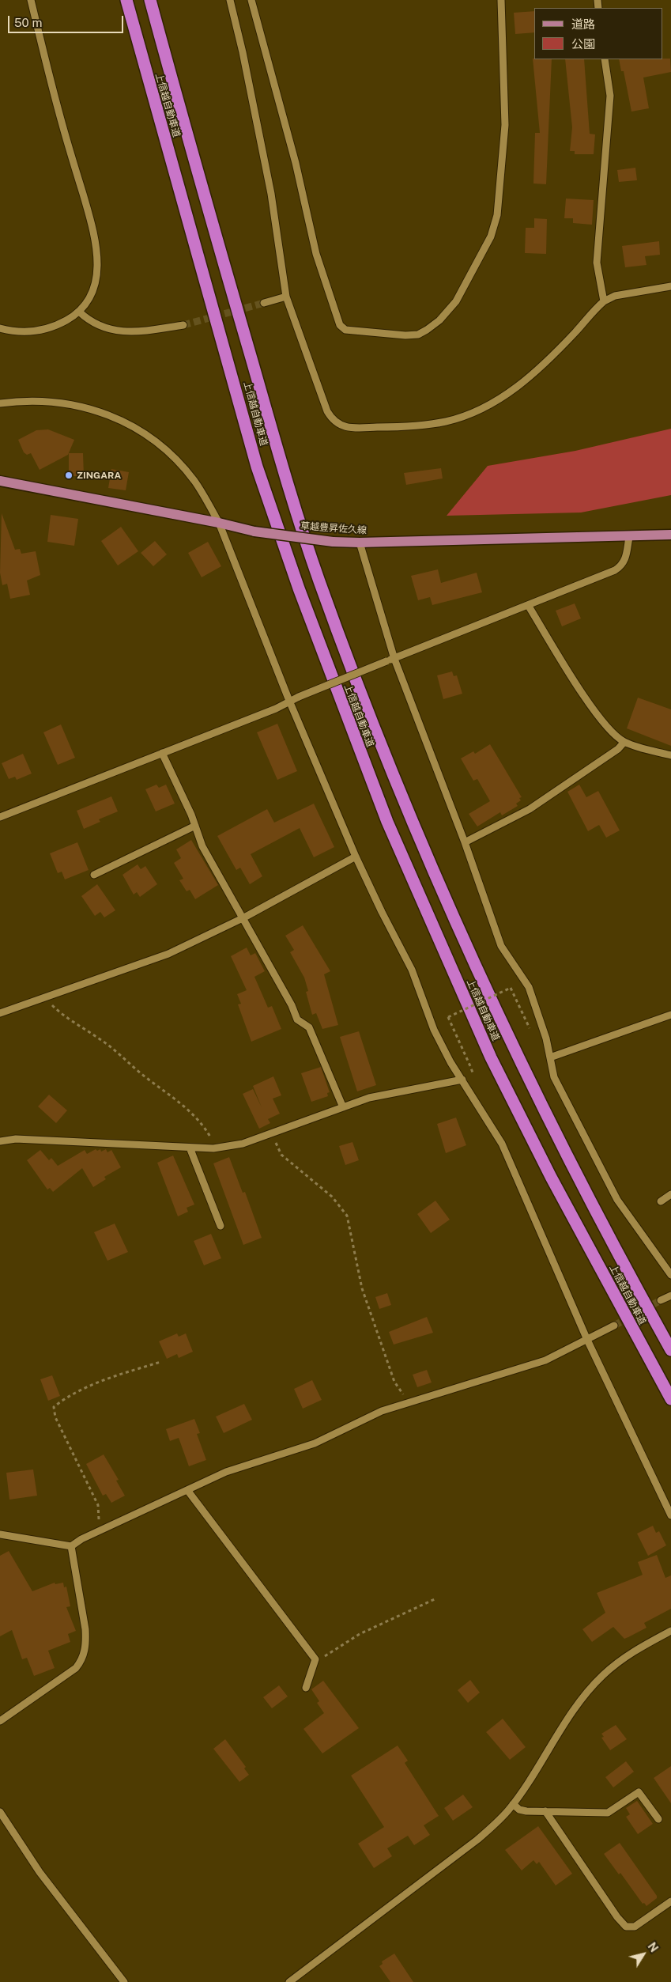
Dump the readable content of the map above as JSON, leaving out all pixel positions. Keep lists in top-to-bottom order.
{
  "streets": {
    "highway": ["上信越自動車道"],
    "main road": ["草越豊昇佐久線"]
  },
  "places": ["ZINGARA"],
  "legend": ["道路", "公園"],
  "scale_bar": "50 m",
  "north": "top right"
}
